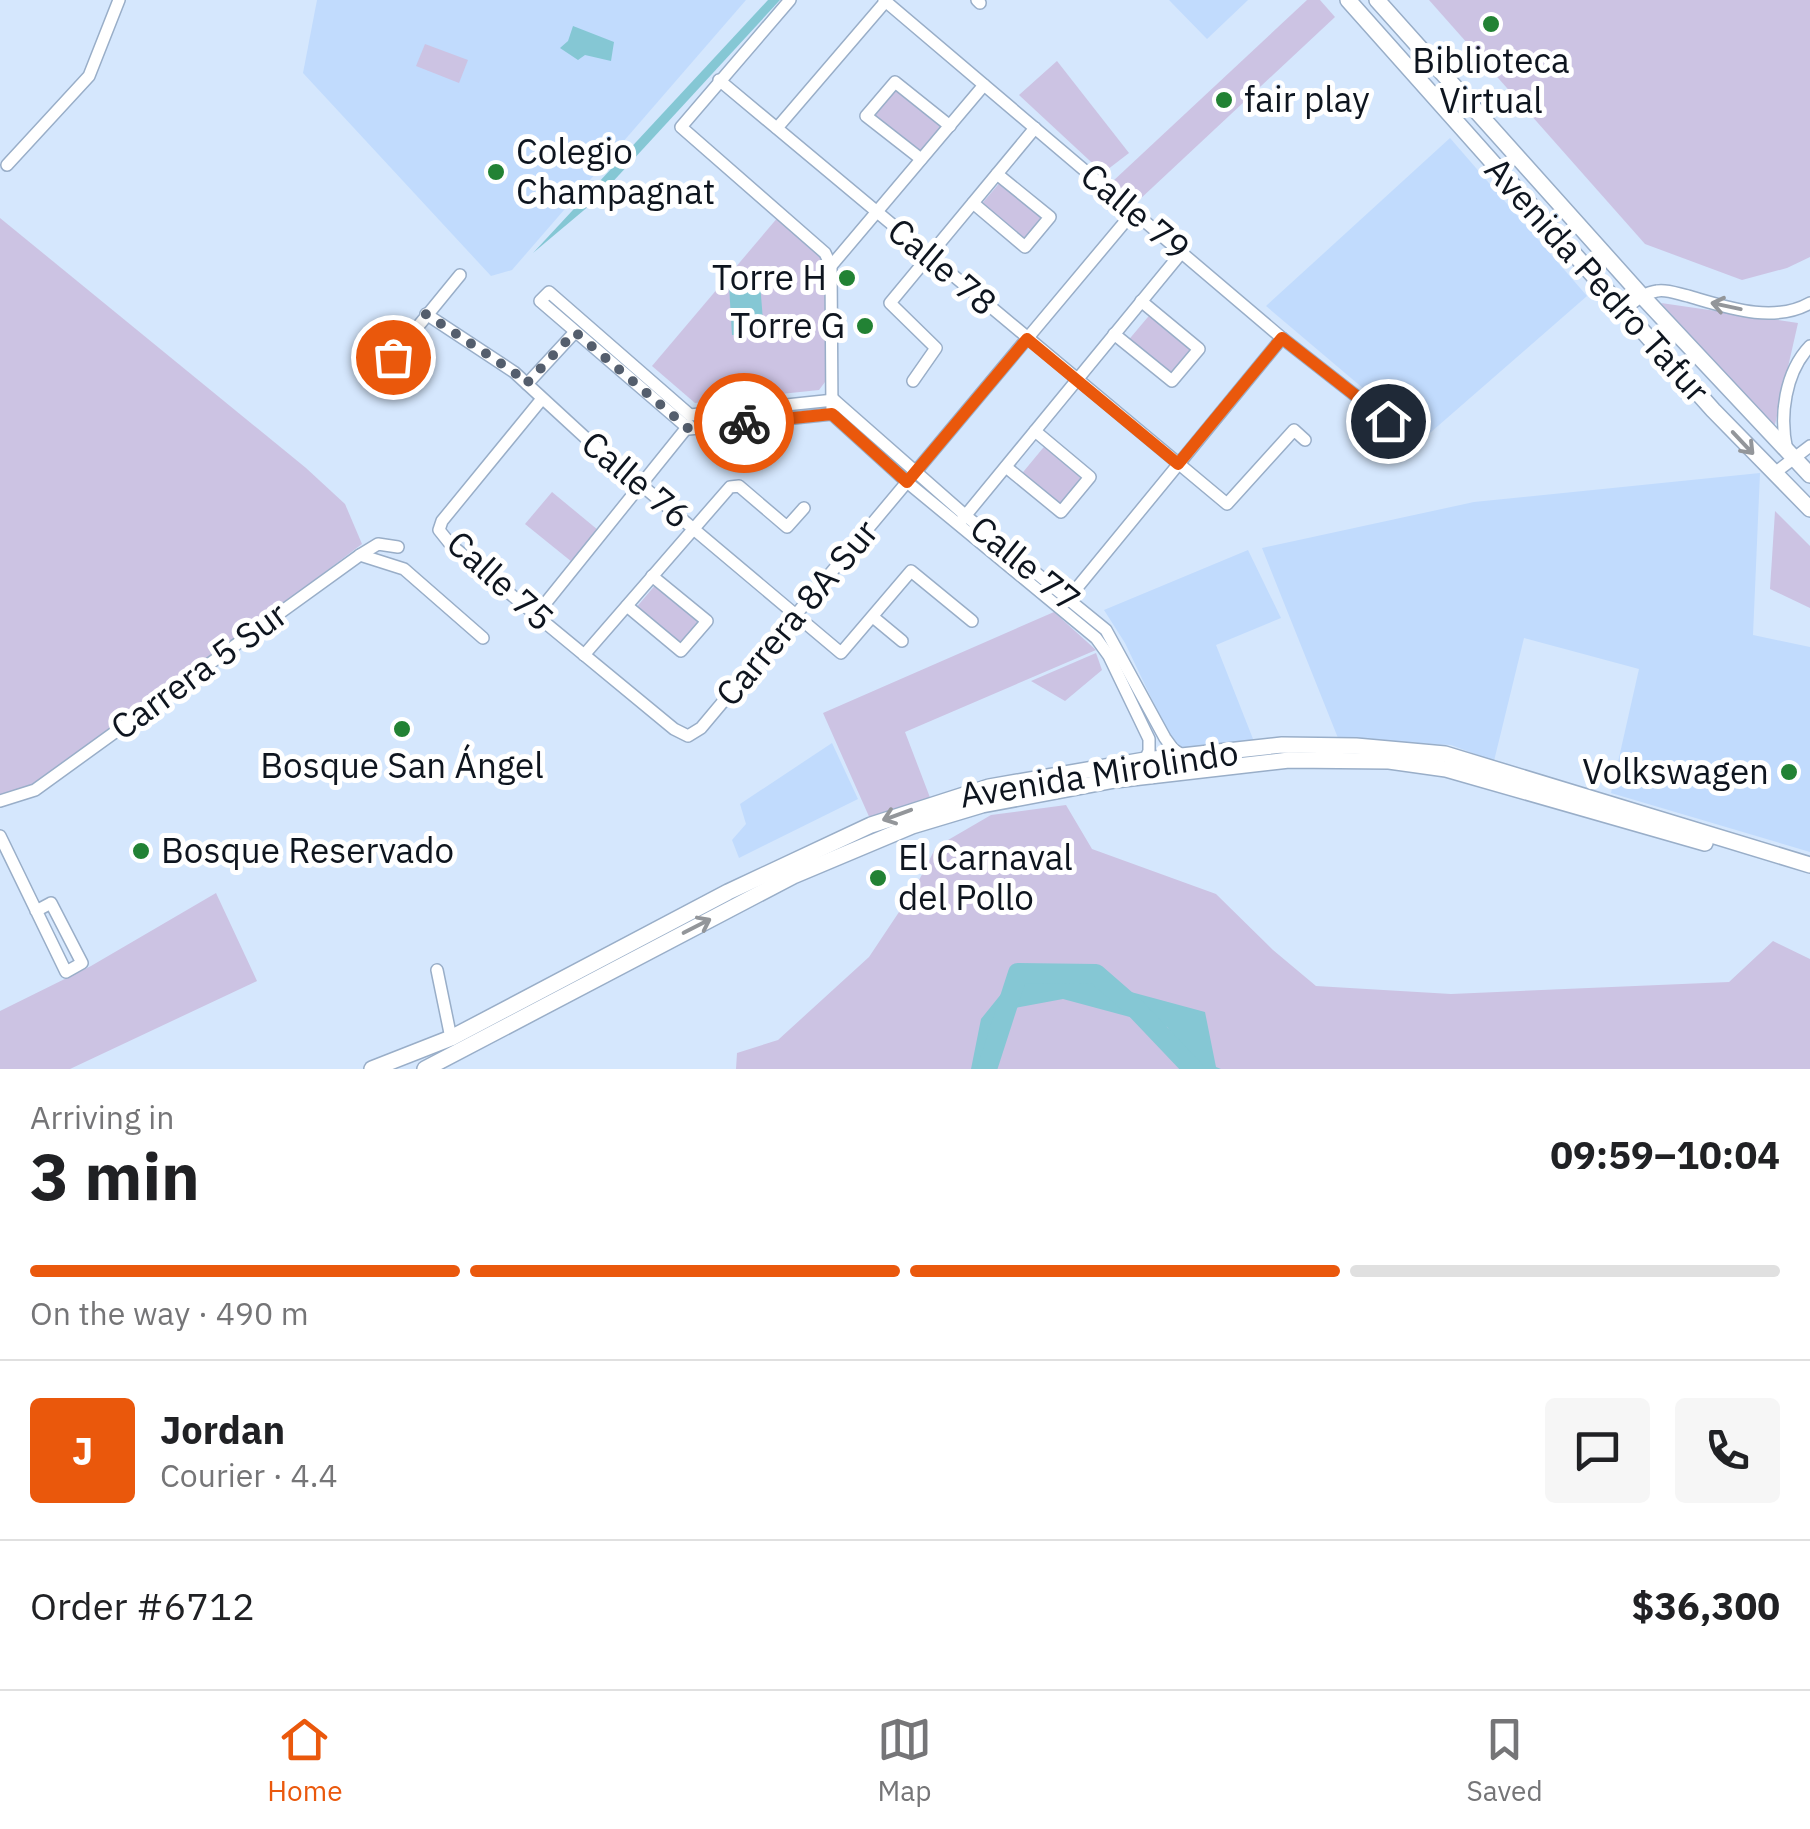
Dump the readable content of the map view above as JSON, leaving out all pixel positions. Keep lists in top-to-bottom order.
{
  "streets": {
    "main road": ["Avenida Pedro Tafur", "Avenida Mirolindo"],
    "street": [
      "Calle 79",
      "Calle 78",
      "Calle 76",
      "Calle 77",
      "Calle 75",
      "Carrera 8A Sur",
      "Carrera 5 Sur"
    ]
  },
  "crossings": [
    ["Calle 79", "Carrera 8A Sur"],
    ["Calle 78", "Carrera 8A Sur"],
    ["Calle 76", "Calle 75"],
    ["Calle 76", "Carrera 8A Sur"],
    ["Calle 77", "Carrera 8A Sur"],
    ["Calle 77", "Avenida Mirolindo"],
    ["Calle 75", "Carrera 8A Sur"]
  ],
  "places": [
    "Biblioteca Virtual",
    "fair play",
    "Colegio Champagnat",
    "Torre H",
    "Torre G",
    "Bosque San Ángel",
    "Volkswagen",
    "Bosque Reservado",
    "El Carnaval del Pollo"
  ],
  "page": {
    "heading": ["3 min", "Arriving in", "09:59–10:04"],
    "panel": [
      "Jordan",
      "Courier · 4.4",
      "Order #6712",
      "$36,300"
    ],
    "bar": "On the way · 490 m",
    "round": "J",
    "tabs": ["Home", "Map", "Saved"]
  }
}
